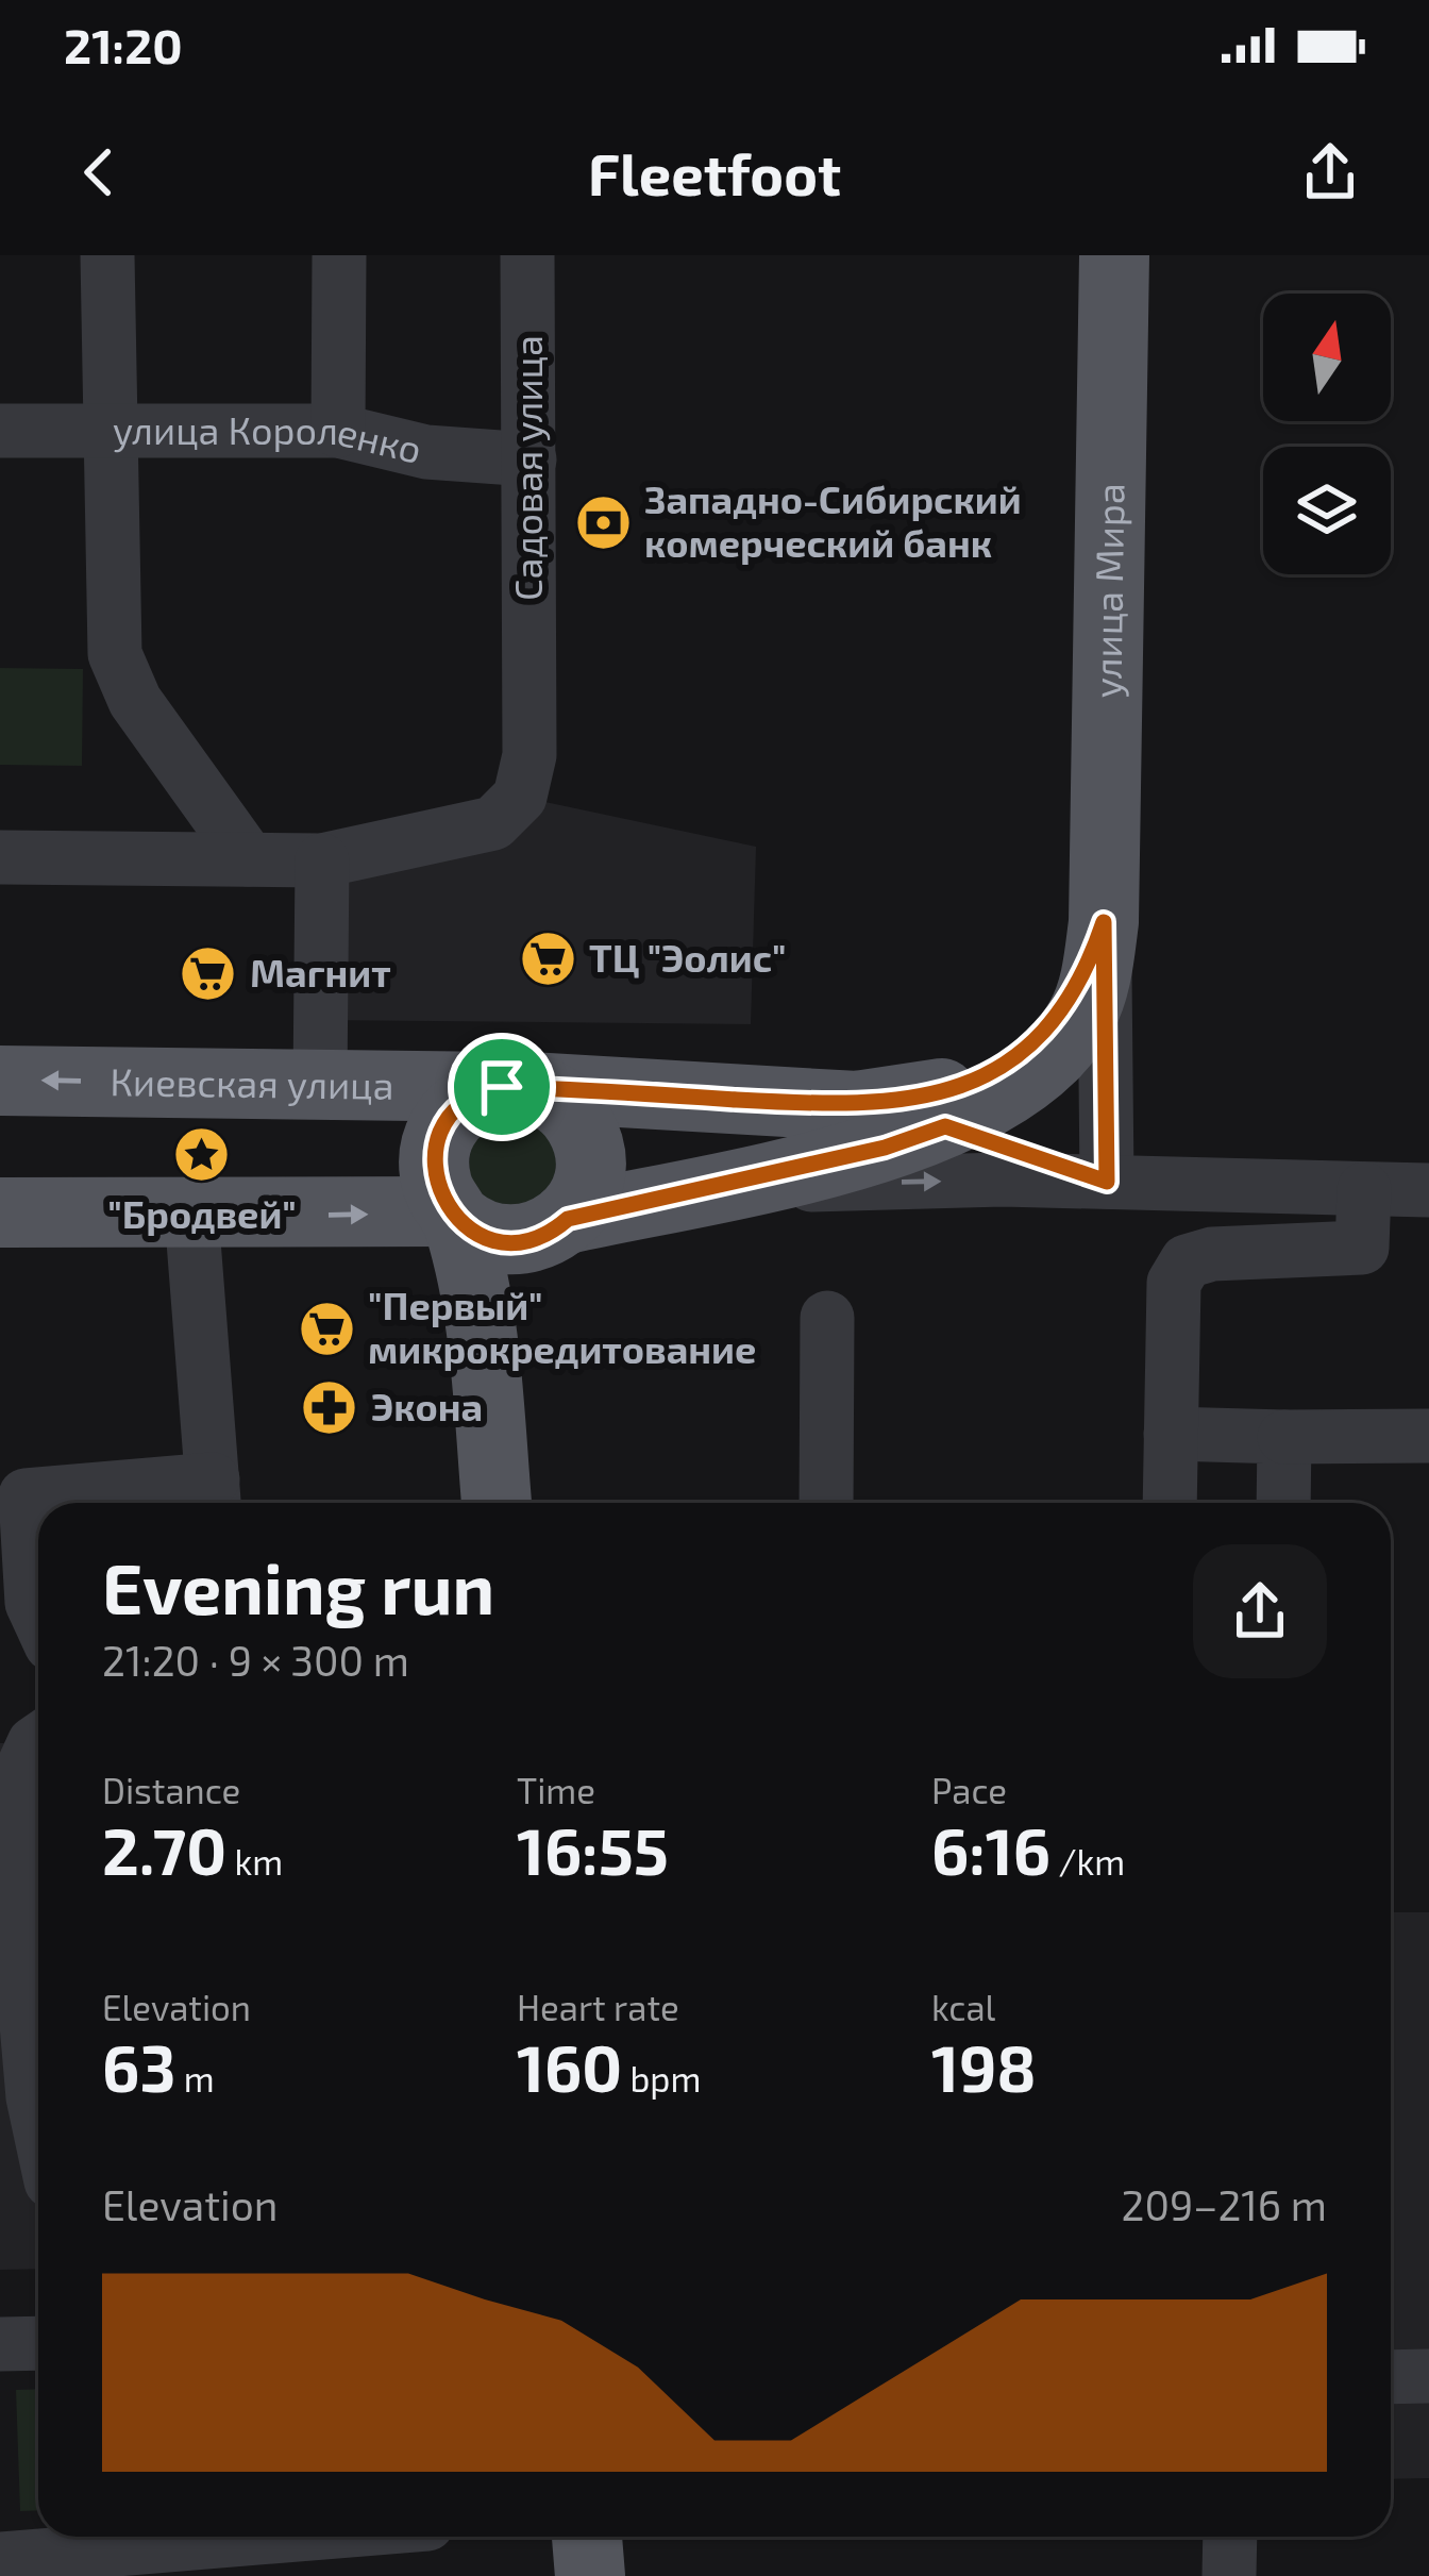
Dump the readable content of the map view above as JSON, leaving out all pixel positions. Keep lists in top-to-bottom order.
{
  "streets": {
    "main road": ["улица Мира", "Киевская улица"],
    "street": ["улица Короленко", "Садовая улица"]
  },
  "crossings": [
    ["улица Короленко", "Садовая улица"],
    ["улица Мира", "Киевская улица"]
  ],
  "places": {
    "bank": ["Западно-Сибирский комерческий банк"],
    "supermarket": ["ТЦ \"Эолис\"", "Магнит", "\"Первый\" микрокредитование"],
    "place": ["\"Бродвей\""],
    "pharmacy": ["Экона"]
  },
  "north": "top",
  "page": {
    "status": "21:20",
    "header": "Fleetfoot",
    "heading": ["Evening run", "21:20 · 9 × 300 m"],
    "stats": [
      ["Distance", "2.70 km"],
      ["Time", "16:55"],
      ["Pace", "6:16 /km"],
      ["Elevation", "63 m"],
      ["Heart rate", "160 bpm"],
      ["kcal", "198"]
    ],
    "chart": ["Elevation", "209–216 m"]
  }
}
